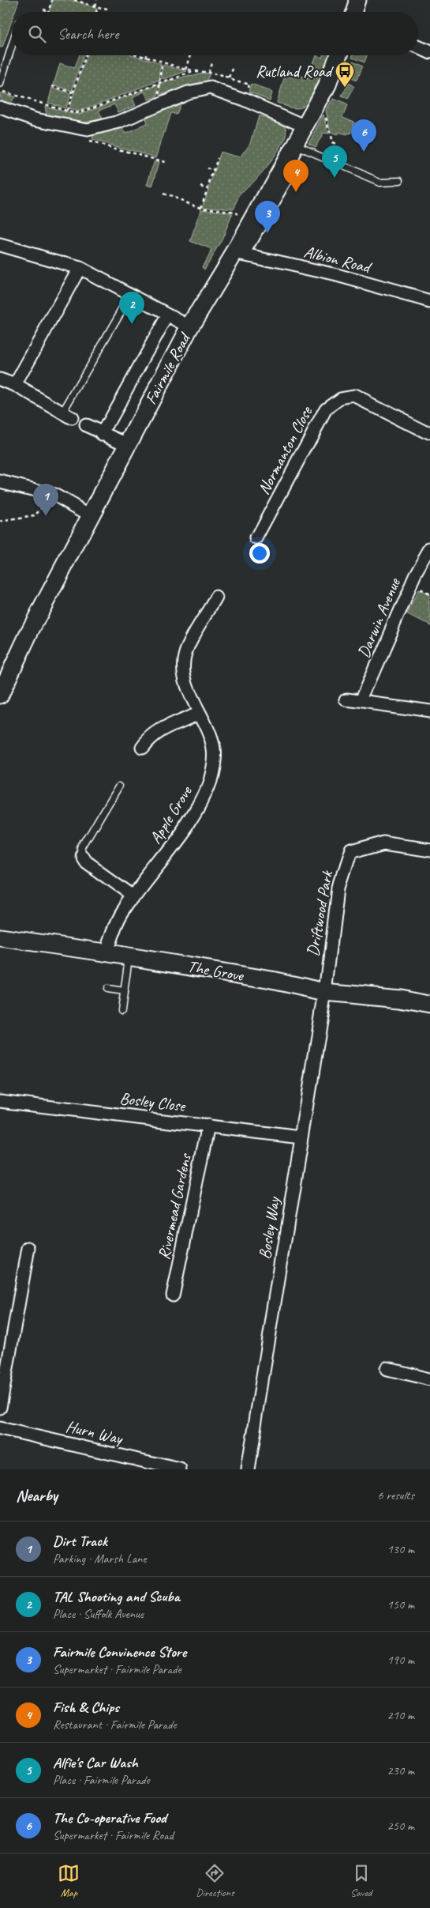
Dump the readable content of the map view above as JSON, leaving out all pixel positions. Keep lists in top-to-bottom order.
{
  "streets": {
    "main road": ["Fairmile Road", "The Grove"],
    "street": [
      "Albion Road",
      "Normanton Close",
      "Darwin Avenue",
      "Apple Grove",
      "Driftwood Park",
      "Bosley Close",
      "Rivermead Gardens",
      "Bosley Way",
      "Hurn Way"
    ]
  },
  "crossings": [
    ["Albion Road", "Fairmile Road"],
    ["Apple Grove", "The Grove"],
    ["Driftwood Park", "The Grove"],
    ["Driftwood Park", "Bosley Way"],
    ["The Grove", "Bosley Way"],
    ["Bosley Close", "Rivermead Gardens"],
    ["Bosley Close", "Bosley Way"]
  ],
  "places": {
    "bus stop": ["Rutland Road"]
  },
  "page": {
    "search": "Search here",
    "pins": [
      "6",
      "5",
      "4",
      "3",
      "2",
      "1"
    ],
    "heading": ["Nearby", "6 results"],
    "list": [
      {
        "mark": "1",
        "name": "Dirt Track",
        "note": "Parking · Marsh Lane",
        "value": "130 m"
      },
      {
        "mark": "2",
        "name": "TAL Shooting and Scuba",
        "note": "Place · Suffolk Avenue",
        "value": "150 m"
      },
      {
        "mark": "3",
        "name": "Fairmile Convinence Store",
        "note": "Supermarket · Fairmile Parade",
        "value": "190 m"
      },
      {
        "mark": "4",
        "name": "Fish & Chips",
        "note": "Restaurant · Fairmile Parade",
        "value": "210 m"
      },
      {
        "mark": "5",
        "name": "Alfie's Car Wash",
        "note": "Place · Fairmile Parade",
        "value": "230 m"
      },
      {
        "mark": "6",
        "name": "The Co-operative Food",
        "note": "Supermarket · Fairmile Road",
        "value": "250 m"
      }
    ],
    "nav": ["Map", "Directions", "Saved"]
  }
}
